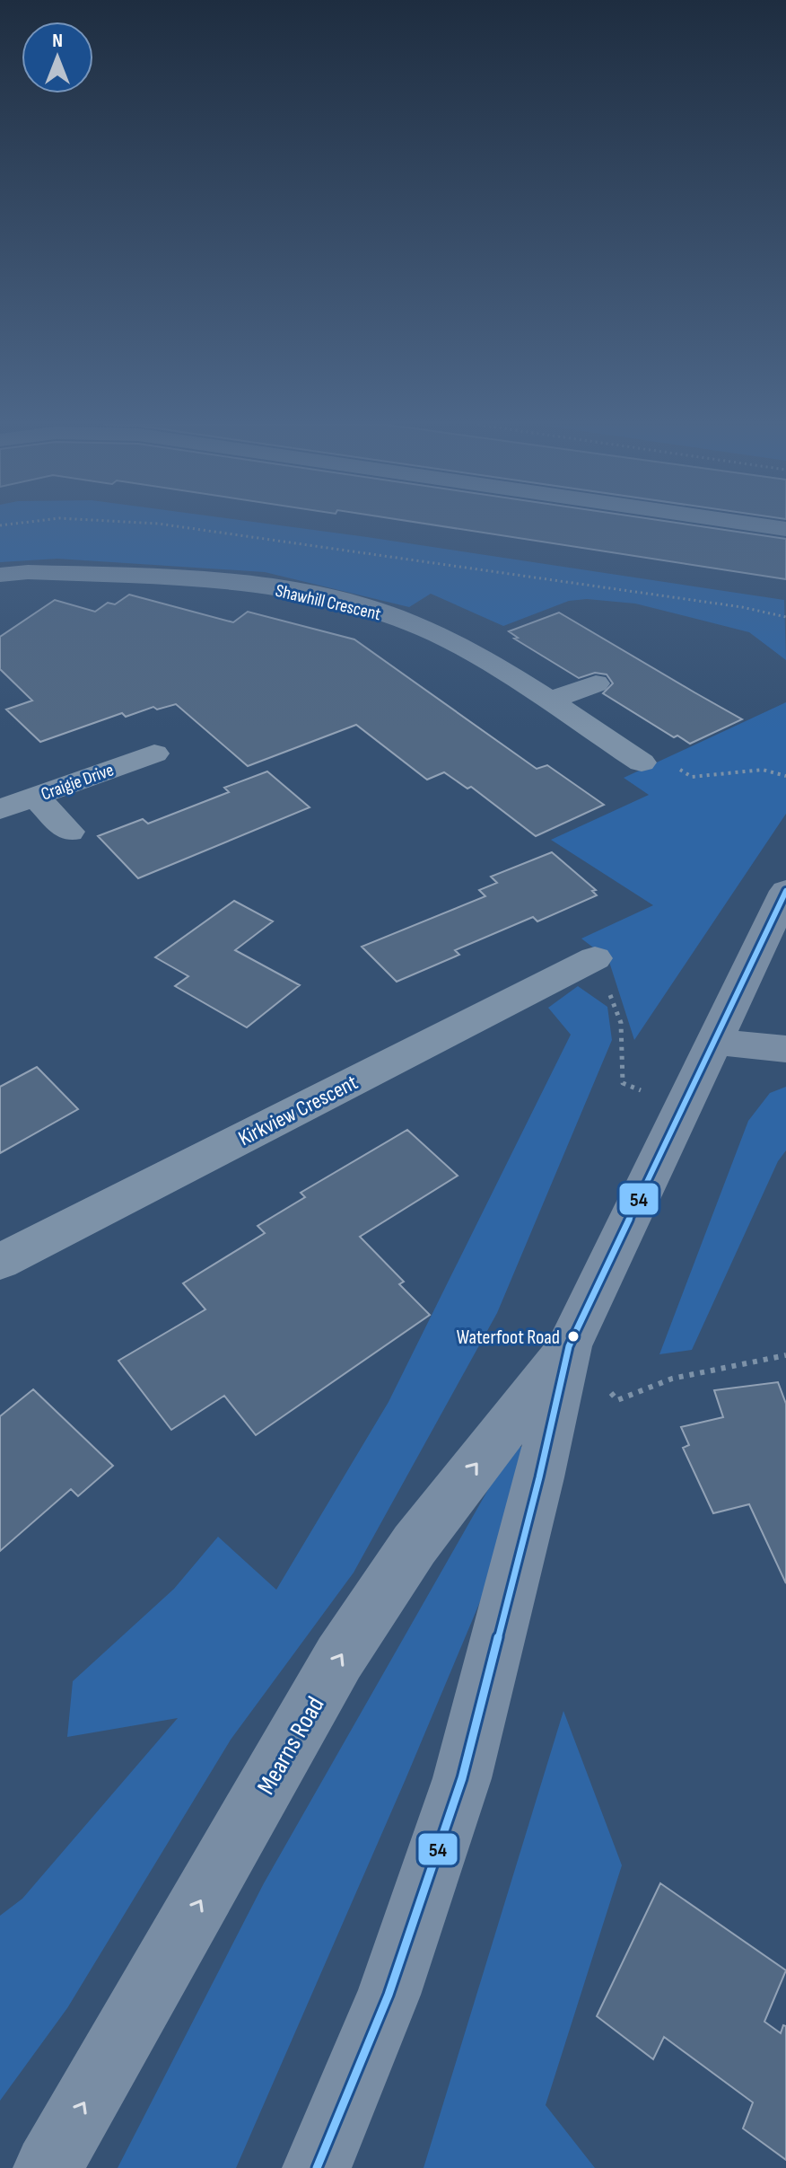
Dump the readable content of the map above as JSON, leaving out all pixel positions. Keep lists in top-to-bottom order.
{
  "streets": {
    "street": [
      "Shawhill Crescent",
      "Craigie Drive",
      "Kirkview Crescent",
      "Mearns Road"
    ]
  },
  "places": ["Waterfoot Road"],
  "lines": ["transit line 54"],
  "north": "top"
}
